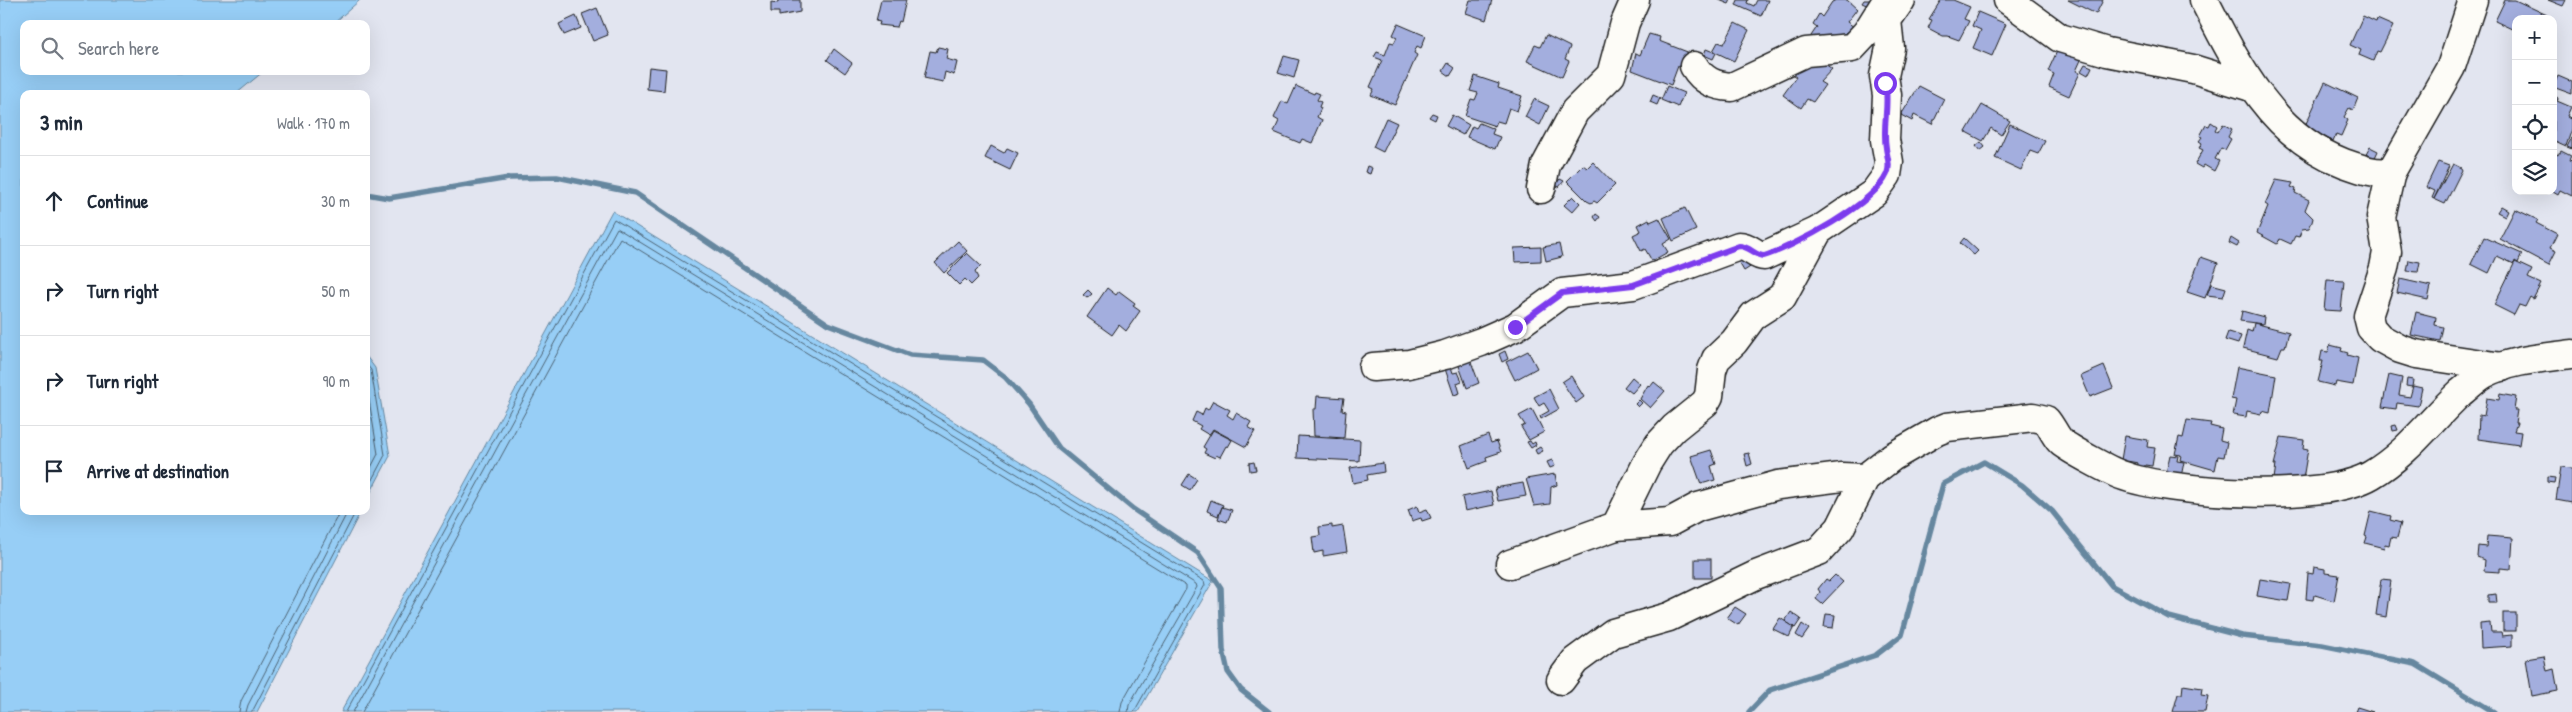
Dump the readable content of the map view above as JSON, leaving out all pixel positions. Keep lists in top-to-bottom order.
{
  "page": {
    "map_buttons": ["+", "−"],
    "search": "Search here",
    "heading": ["3 min", "Walk · 170 m"],
    "list": [
      ["Continue", "30 m"],
      ["Turn right", "50 m"],
      ["Turn right", "90 m"],
      "Arrive at destination"
    ]
  }
}
